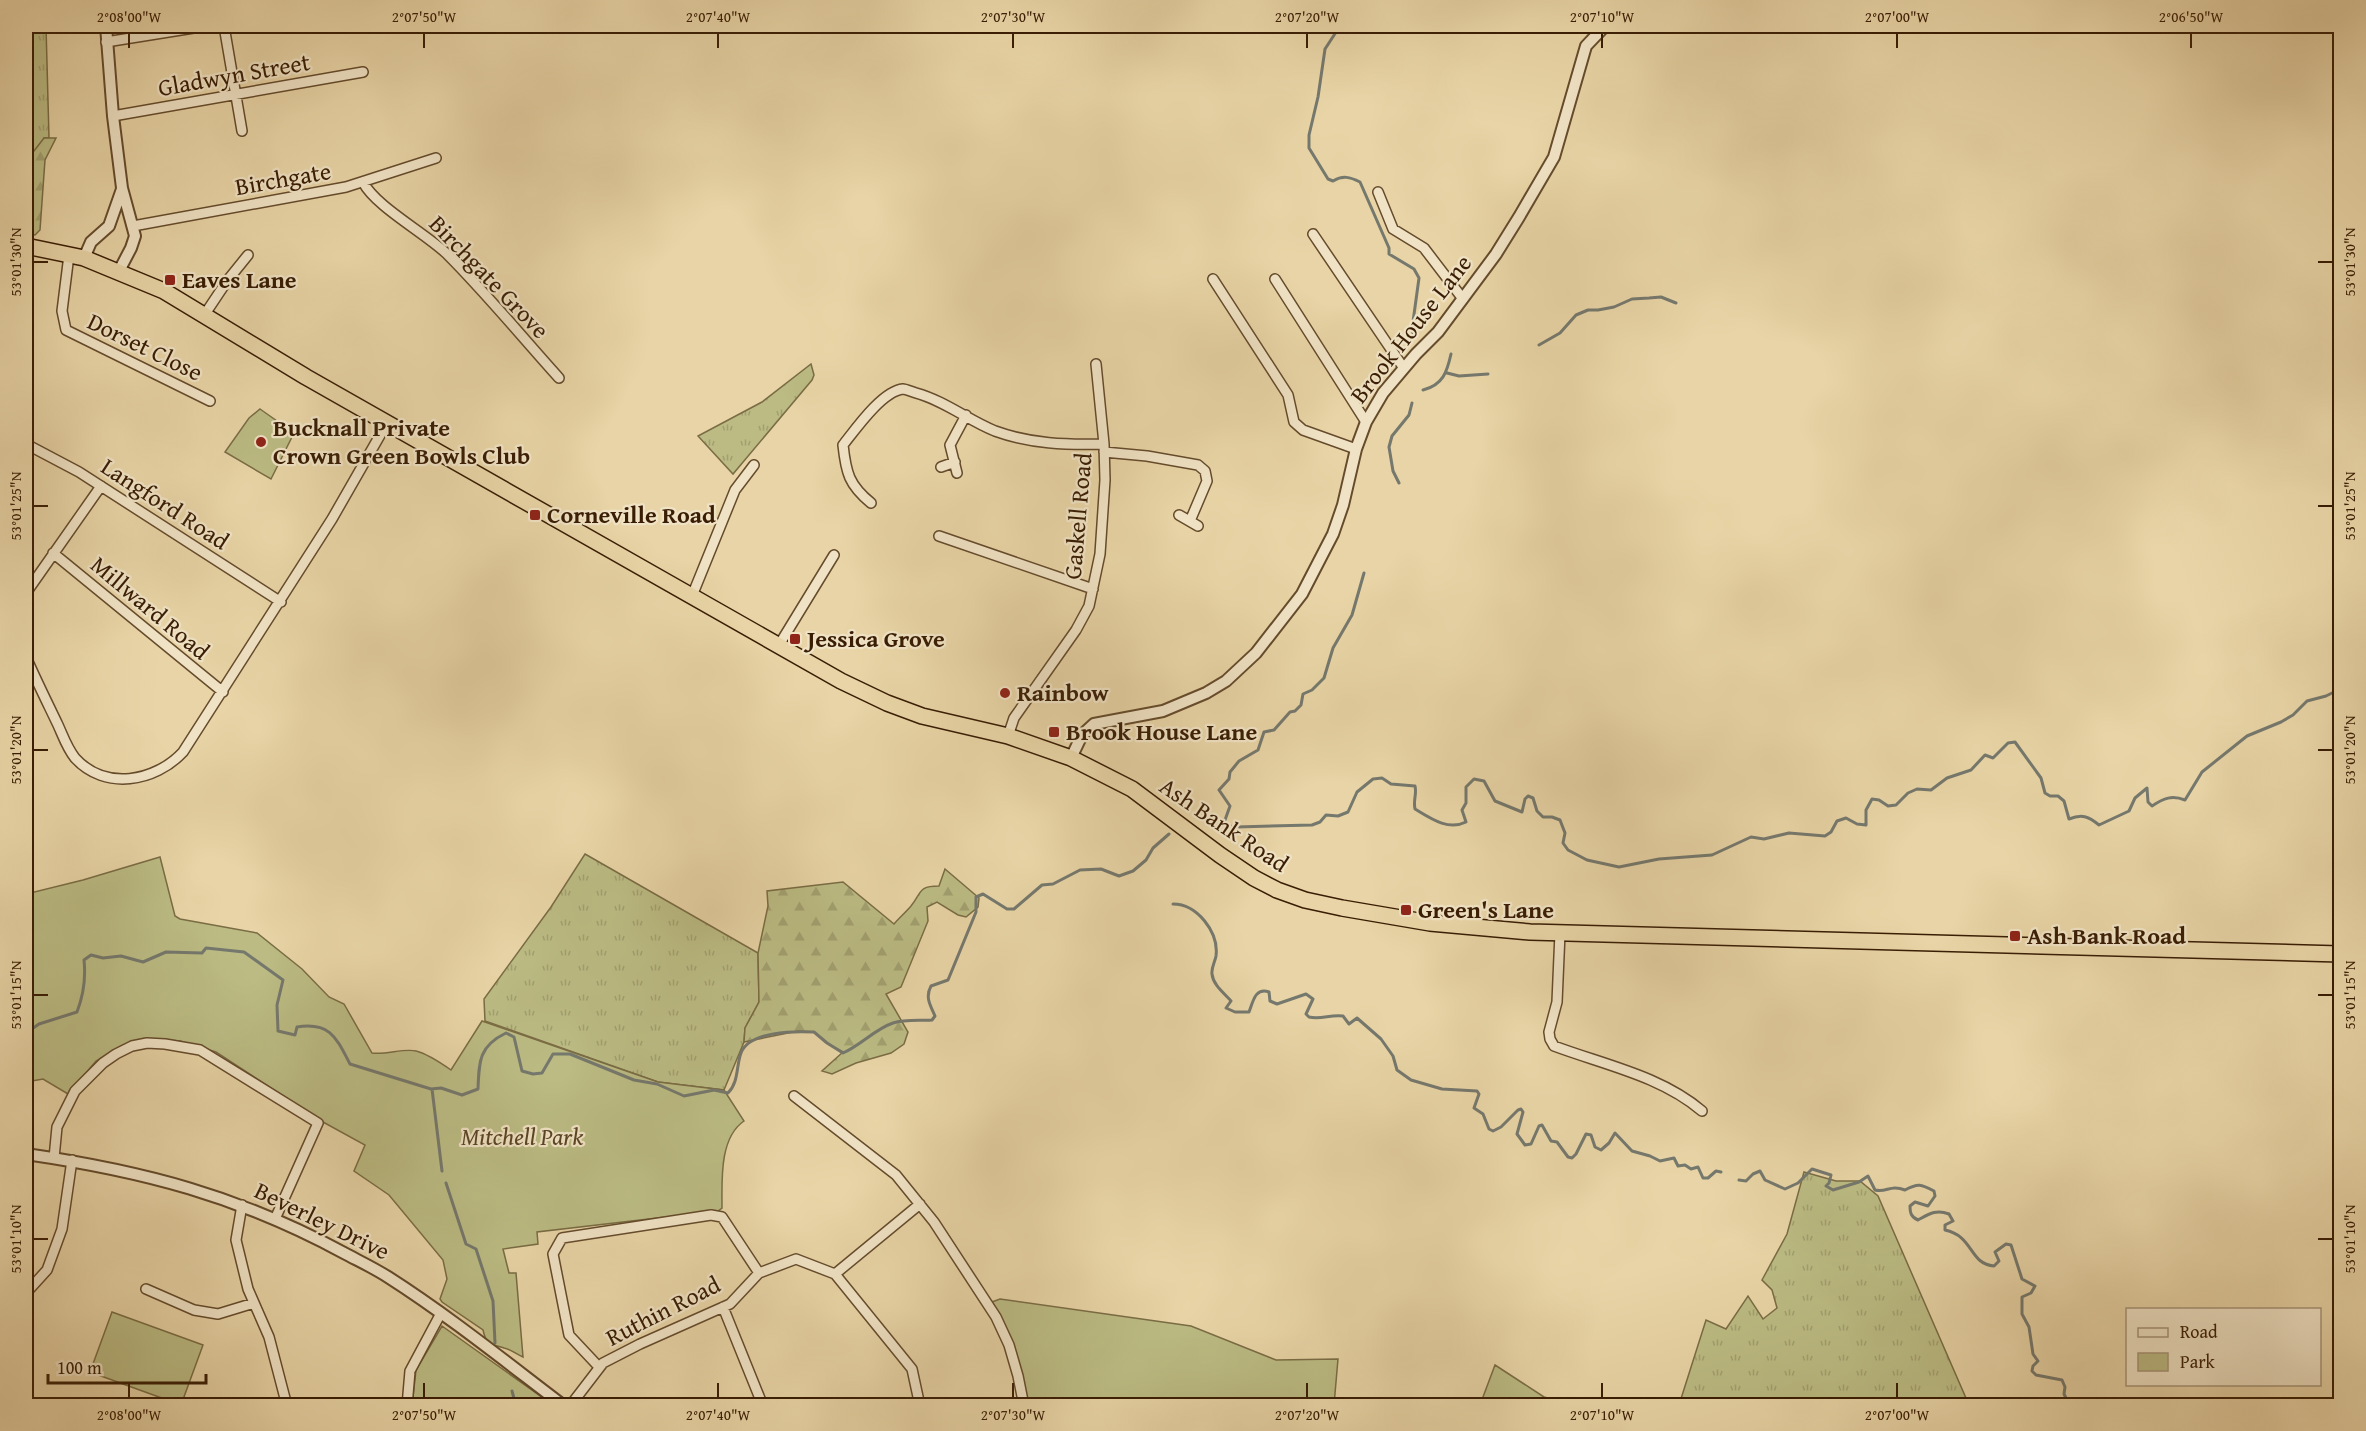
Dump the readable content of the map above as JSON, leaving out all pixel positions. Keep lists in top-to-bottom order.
{
  "streets": {
    "highway": ["Ash Bank Road"],
    "street": [
      "Gladwyn Street",
      "Birchgate",
      "Birchgate Grove",
      "Brook House Lane",
      "Dorset Close",
      "Langford Road",
      "Gaskell Road",
      "Millward Road",
      "Beverley Drive",
      "Ruthin Road"
    ]
  },
  "crossings": [
    ["Birchgate", "Birchgate Grove"],
    ["Brook House Lane", "Ash Bank Road"],
    ["Dorset Close", "Ash Bank Road"],
    ["Gaskell Road", "Ash Bank Road"]
  ],
  "parks": ["Mitchell Park"],
  "places": {
    "transit": [
      "Eaves Lane",
      "Corneville Road",
      "Jessica Grove",
      "Brook House Lane",
      "Green's Lane",
      "Ash Bank Road"
    ],
    "other": ["Bucknall Private Crown Green Bowls Club", "Rainbow"]
  },
  "legend": ["Road", "Park"],
  "scale_bar": "100 m",
  "coordinates": [
    "2°08'00\"W",
    "2°07'50\"W",
    "2°07'40\"W",
    "2°07'30\"W",
    "2°07'20\"W",
    "2°07'10\"W",
    "2°07'00\"W",
    "2°06'50\"W",
    "53°01'30\"N",
    "53°01'25\"N",
    "53°01'20\"N",
    "53°01'15\"N",
    "53°01'10\"N"
  ]
}
